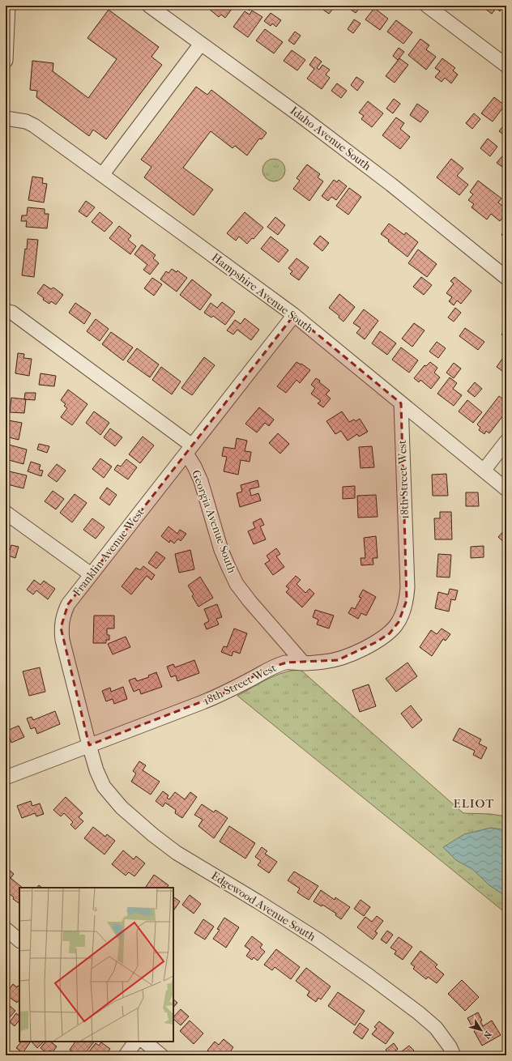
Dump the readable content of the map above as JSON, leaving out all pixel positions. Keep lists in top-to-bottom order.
{
  "streets": {
    "street": [
      "Idaho Avenue South",
      "Hampshire Avenue South",
      "18th Street West",
      "Georgia Avenue South",
      "Franklin Avenue West",
      "Edgewood Avenue South"
    ]
  },
  "crossings": [
    ["Hampshire Avenue South", "18th Street West"],
    ["Hampshire Avenue South", "Franklin Avenue West"],
    ["18th Street West", "Georgia Avenue South"],
    ["18th Street West", "Franklin Avenue West"],
    ["18th Street West", "Edgewood Avenue South"],
    ["Georgia Avenue South", "Franklin Avenue West"],
    ["Franklin Avenue West", "Edgewood Avenue South"]
  ],
  "districts": ["ELIOT"],
  "north": "bottom right"
}
